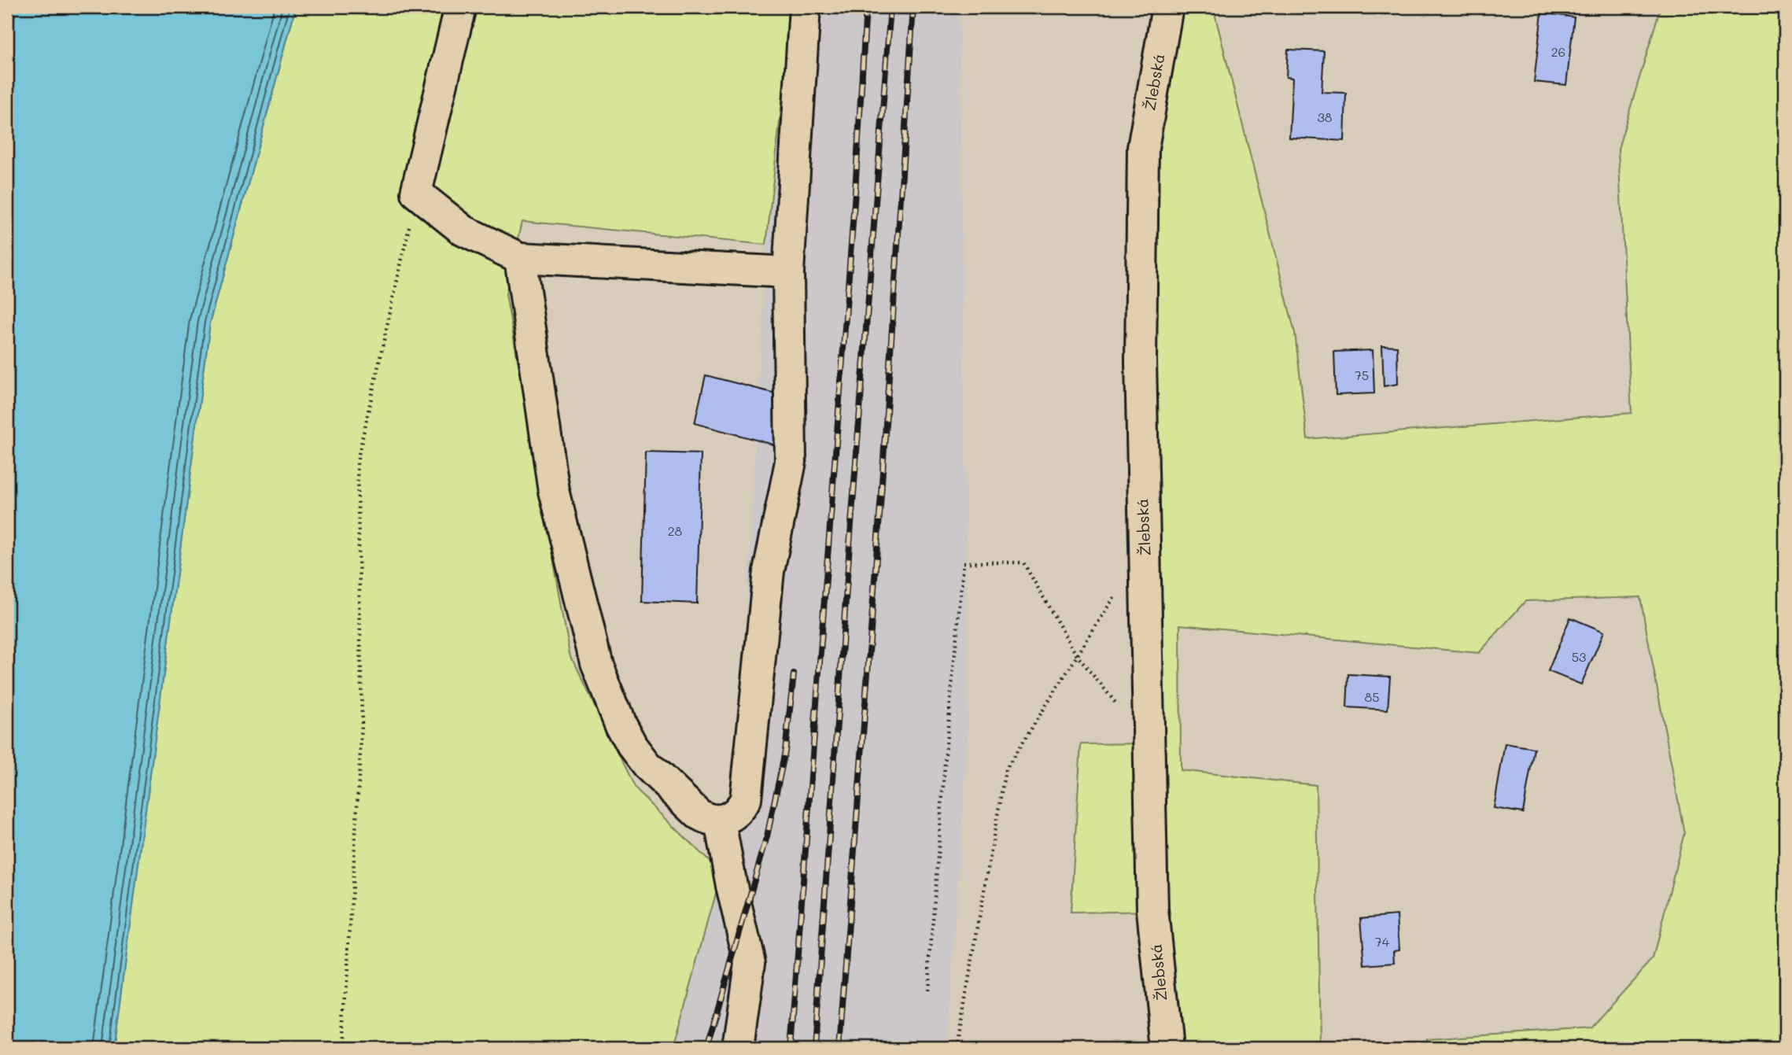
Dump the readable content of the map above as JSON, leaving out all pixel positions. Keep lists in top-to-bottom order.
{
  "streets": {
    "street": ["Žlebská"]
  },
  "house_numbers": [
    "26",
    "38",
    "75",
    "28",
    "53",
    "85",
    "74"
  ]
}
